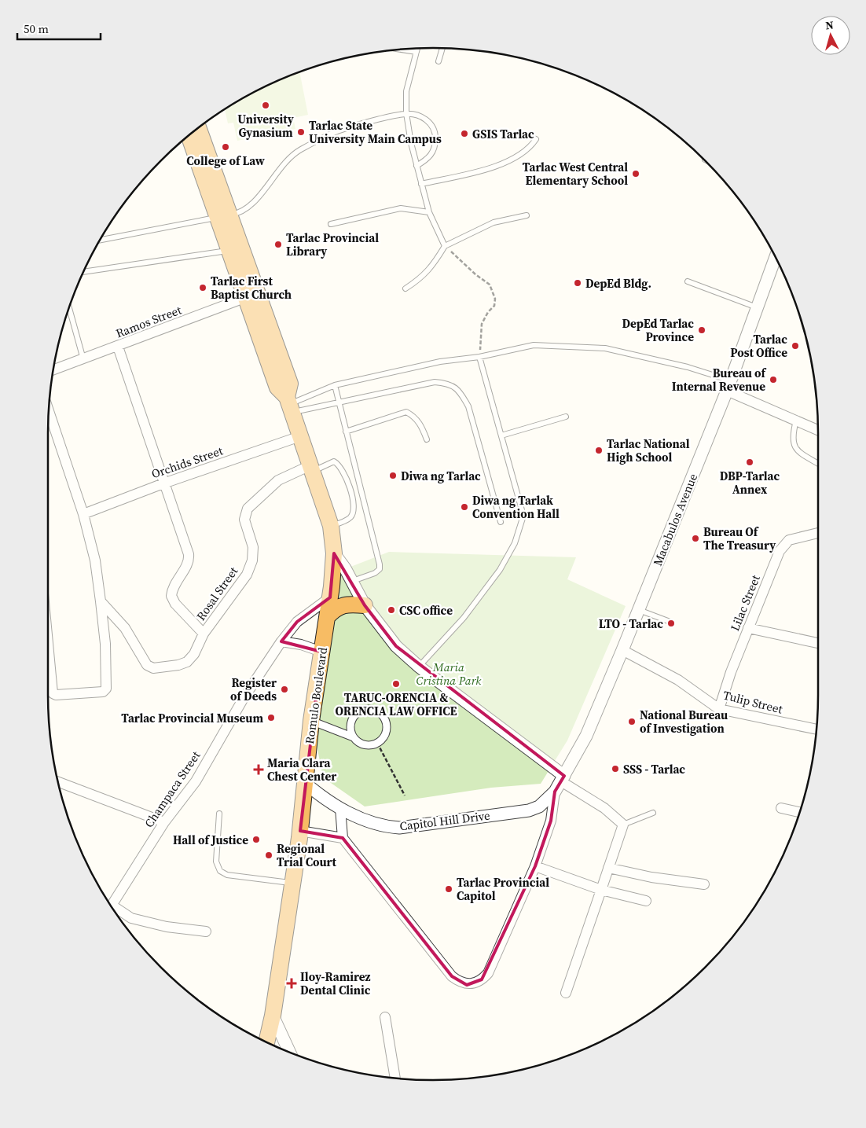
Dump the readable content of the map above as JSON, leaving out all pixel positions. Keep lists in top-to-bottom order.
{
  "streets": {
    "highway": ["Romulo Boulevard"],
    "street": [
      "Ramos Street",
      "Orchids Street",
      "Macabulos Avenue",
      "Rosal Street",
      "Lilac Street",
      "Tulip Street",
      "Champaca Street",
      "Capitol Hill Drive"
    ]
  },
  "crossings": [
    ["Ramos Street", "Romulo Boulevard"],
    ["Orchids Street", "Romulo Boulevard"],
    ["Macabulos Avenue", "Tulip Street"],
    ["Macabulos Avenue", "Capitol Hill Drive"],
    ["Rosal Street", "Romulo Boulevard"],
    ["Lilac Street", "Tulip Street"],
    ["Romulo Boulevard", "Champaca Street"],
    ["Romulo Boulevard", "Capitol Hill Drive"]
  ],
  "parks": ["Maria Cristina Park"],
  "places": {
    "other": [
      "University Gynasium",
      "Tarlac State University Main Campus",
      "GSIS Tarlac",
      "College of Law",
      "Tarlac West Central Elementary School",
      "Tarlac Provincial Library",
      "DepEd Bldg.",
      "Tarlac First Baptist Church",
      "DepEd Tarlac Province",
      "Tarlac Post Office",
      "Bureau of Internal Revenue",
      "Tarlac National High School",
      "DBP-Tarlac Annex",
      "Diwa ng Tarlac",
      "Diwa ng Tarlak Convention Hall",
      "Bureau Of The Treasury",
      "CSC office",
      "LTO - Tarlac",
      "TARUC-ORENCIA & ORENCIA LAW OFFICE",
      "Register of Deeds",
      "Tarlac Provincial Museum",
      "National Bureau of Investigation",
      "SSS - Tarlac",
      "Hall of Justice",
      "Regional Trial Court",
      "Tarlac Provincial Capitol"
    ],
    "health": ["Maria Clara Chest Center", "Iloy-Ramirez Dental Clinic"]
  },
  "scale_bar": "50 m",
  "north": "top"
}
